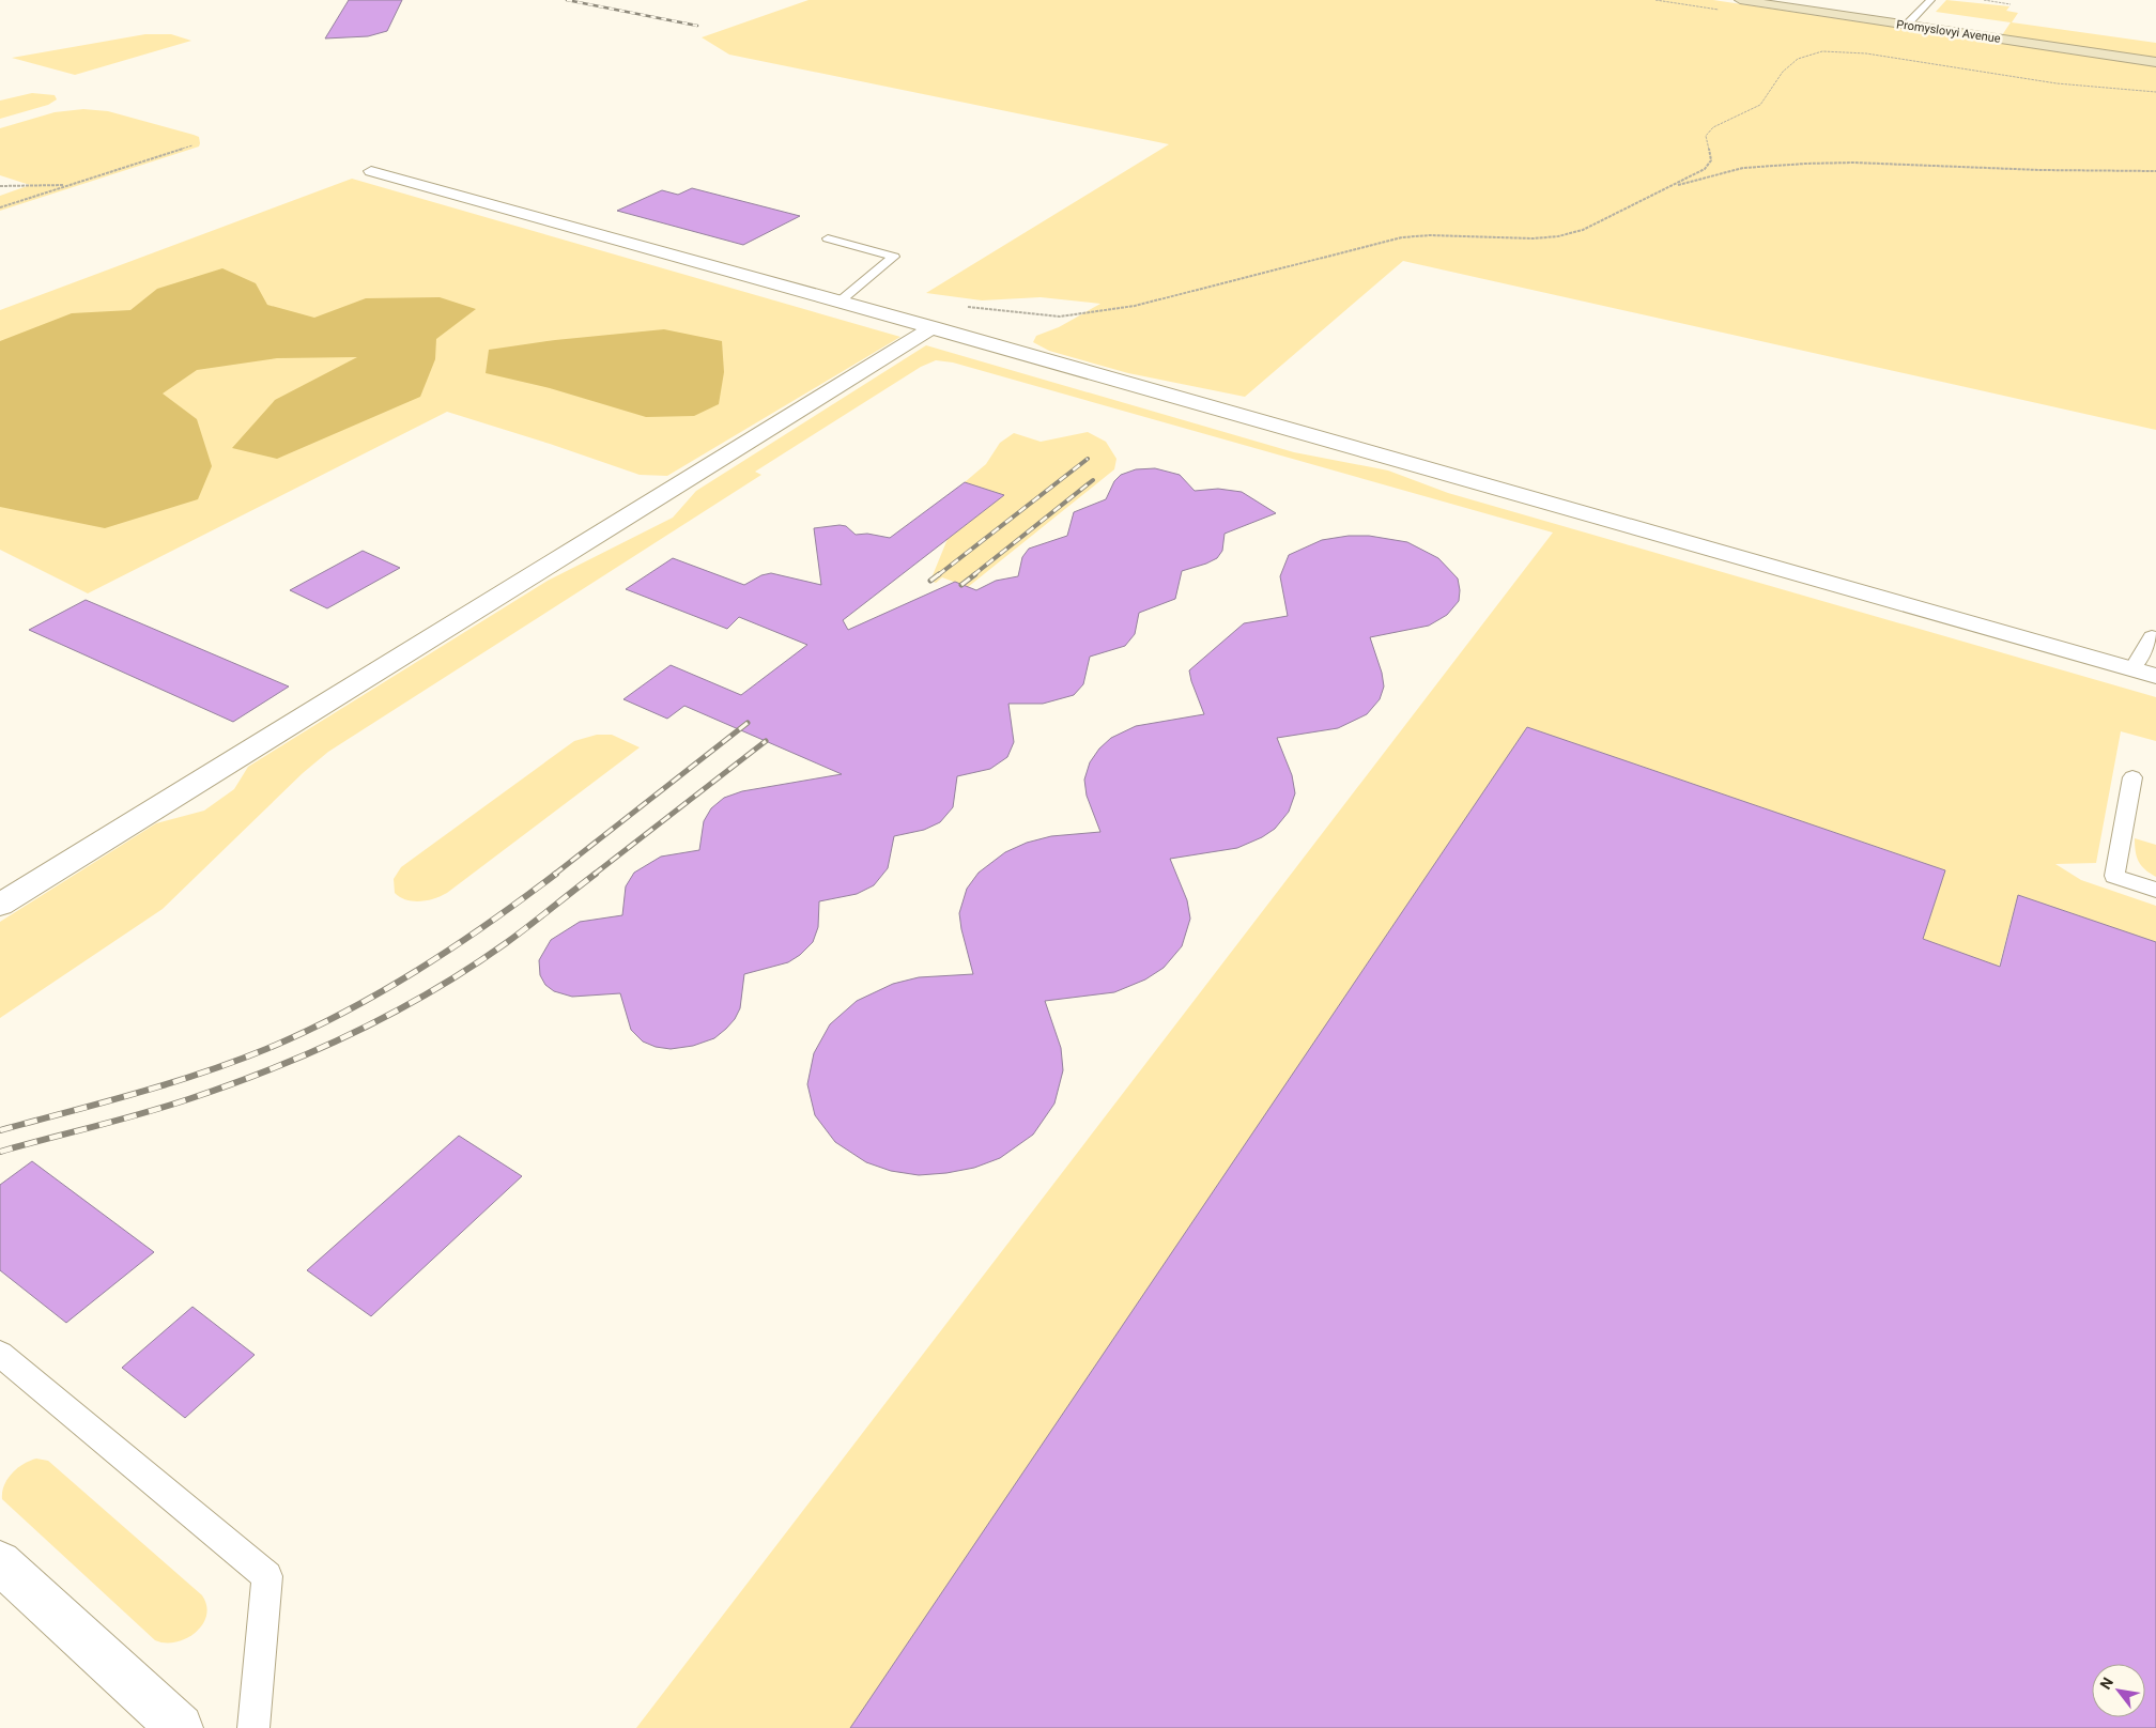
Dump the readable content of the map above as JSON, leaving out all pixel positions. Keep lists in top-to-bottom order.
{
  "streets": {
    "street": ["Promyslovyi Avenue"]
  },
  "north": "top left"
}
